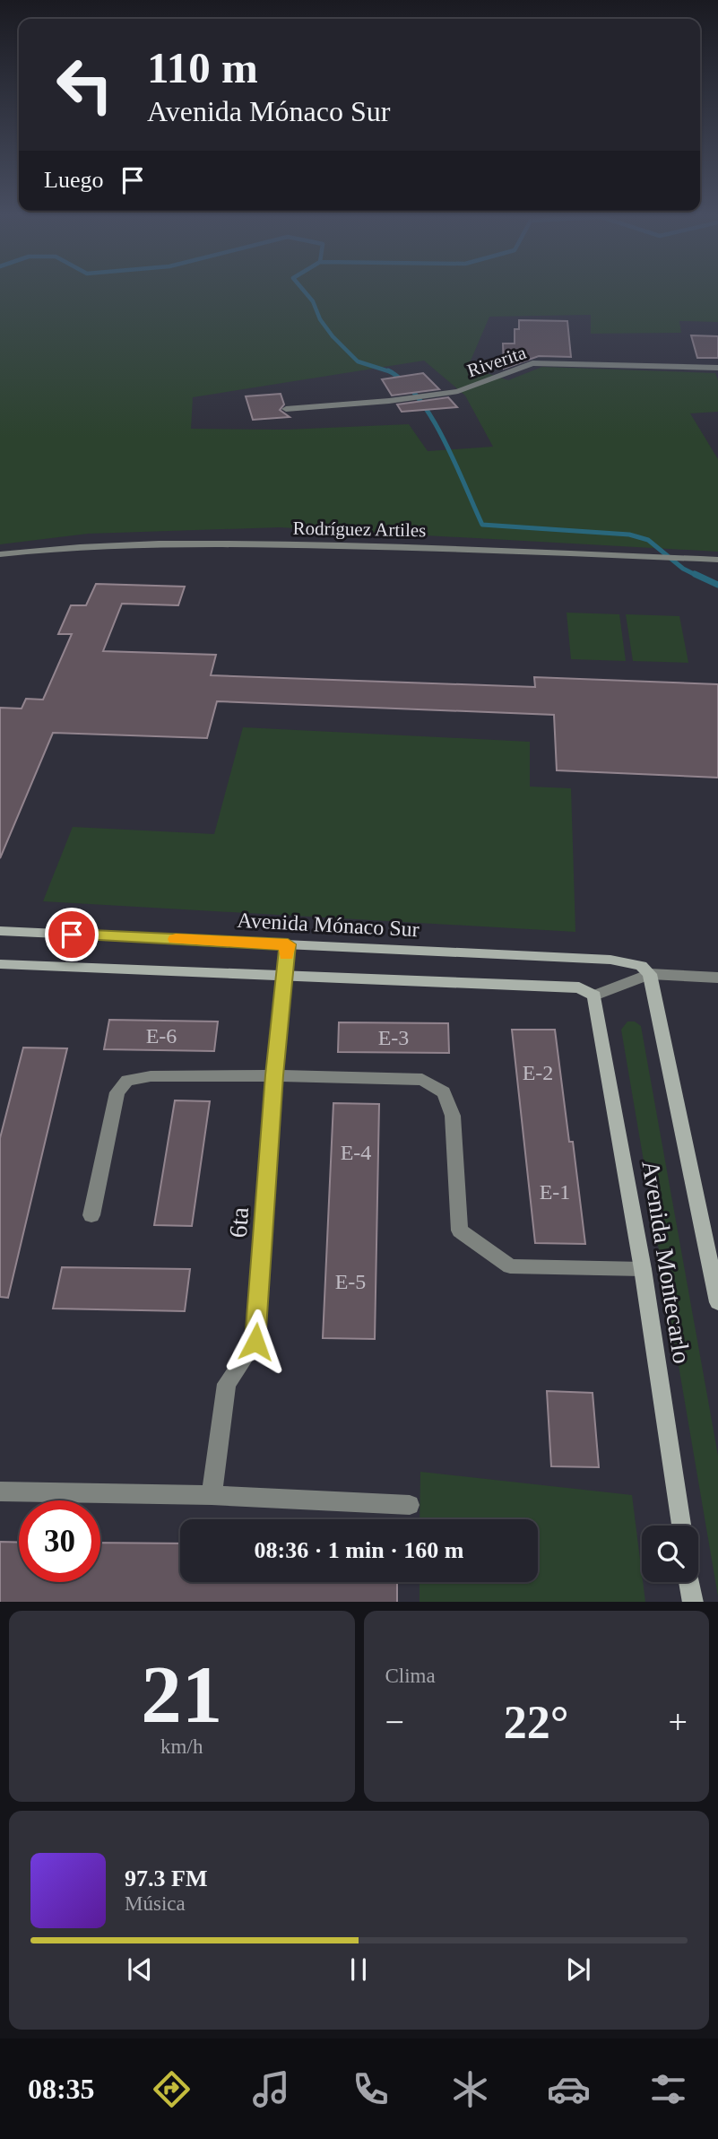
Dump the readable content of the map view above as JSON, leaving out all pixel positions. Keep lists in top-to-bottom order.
{
  "streets": {
    "main road": ["Avenida Mónaco Sur", "Avenida Montecarlo"],
    "street": ["Riverita", "Rodríguez Artiles", "6ta"]
  },
  "crossings": [
    ["Avenida Mónaco Sur", "6ta"],
    ["Avenida Mónaco Sur", "Avenida Montecarlo"]
  ],
  "house_numbers": [
    "E-6",
    "E-3",
    "E-2",
    "E-4",
    "E-1",
    "E-5"
  ],
  "page": {
    "turn": ["110 m", "Avenida Mónaco Sur"],
    "then": "Luego",
    "limit": "30",
    "trip": "08:36 · 1 min · 160 m",
    "tile": [
      ["21", "km/h"],
      "Clima"
    ],
    "heat": ["−", "22°", "+"],
    "song": ["97.3 FM", "Música"],
    "tabs": "08:35"
  }
}
